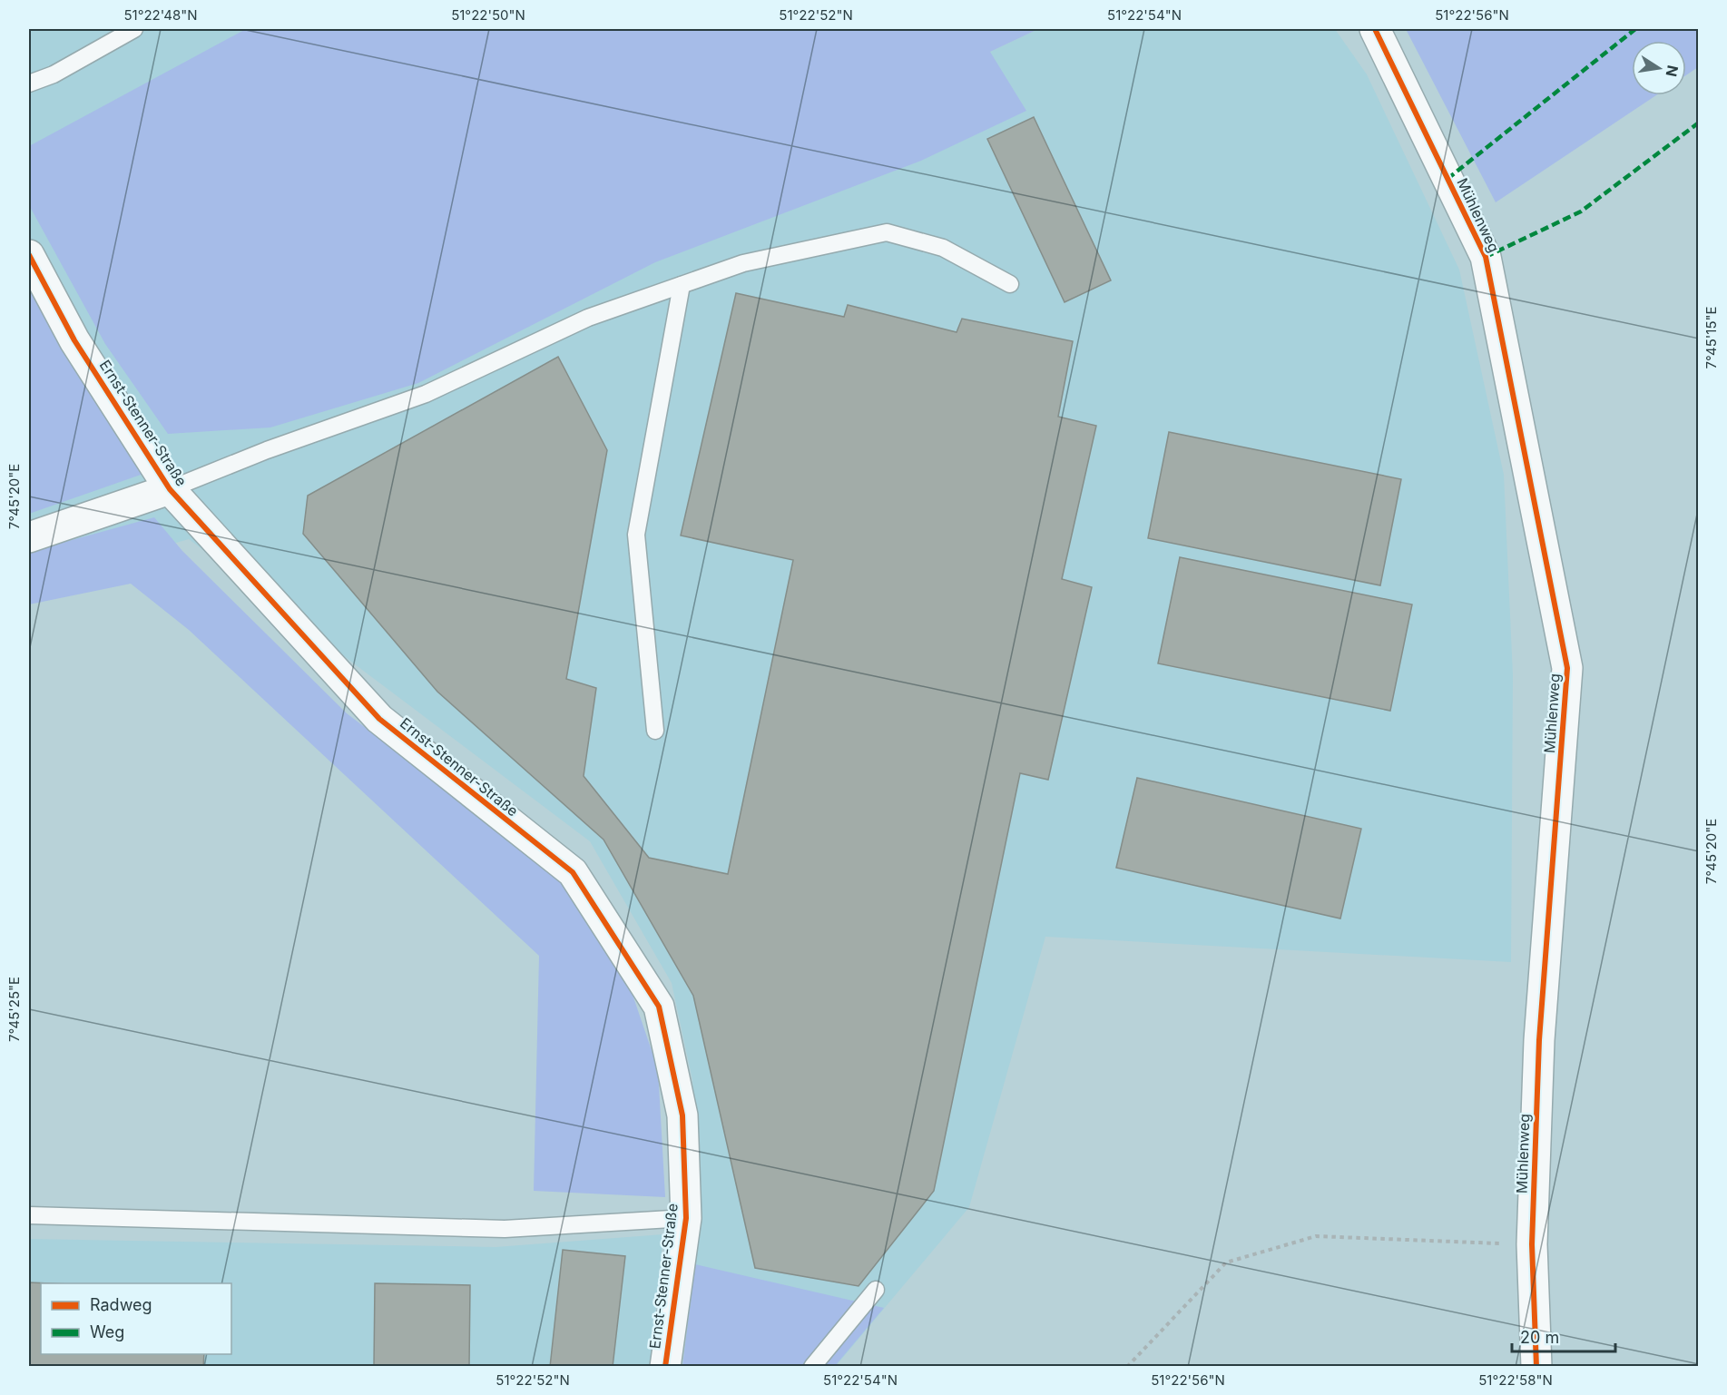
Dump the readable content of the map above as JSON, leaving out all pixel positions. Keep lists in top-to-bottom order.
{
  "streets": {
    "street": ["Mühlenweg", "Ernst-Stenner-Straße"]
  },
  "legend": ["Radweg", "Weg"],
  "scale_bar": "20 m",
  "north": "right",
  "coordinates": [
    "51°22'48\"N",
    "51°22'50\"N",
    "51°22'52\"N",
    "51°22'54\"N",
    "51°22'56\"N",
    "7°45'15\"E",
    "7°45'20\"E",
    "7°45'25\"E",
    "51°22'58\"N"
  ]
}
